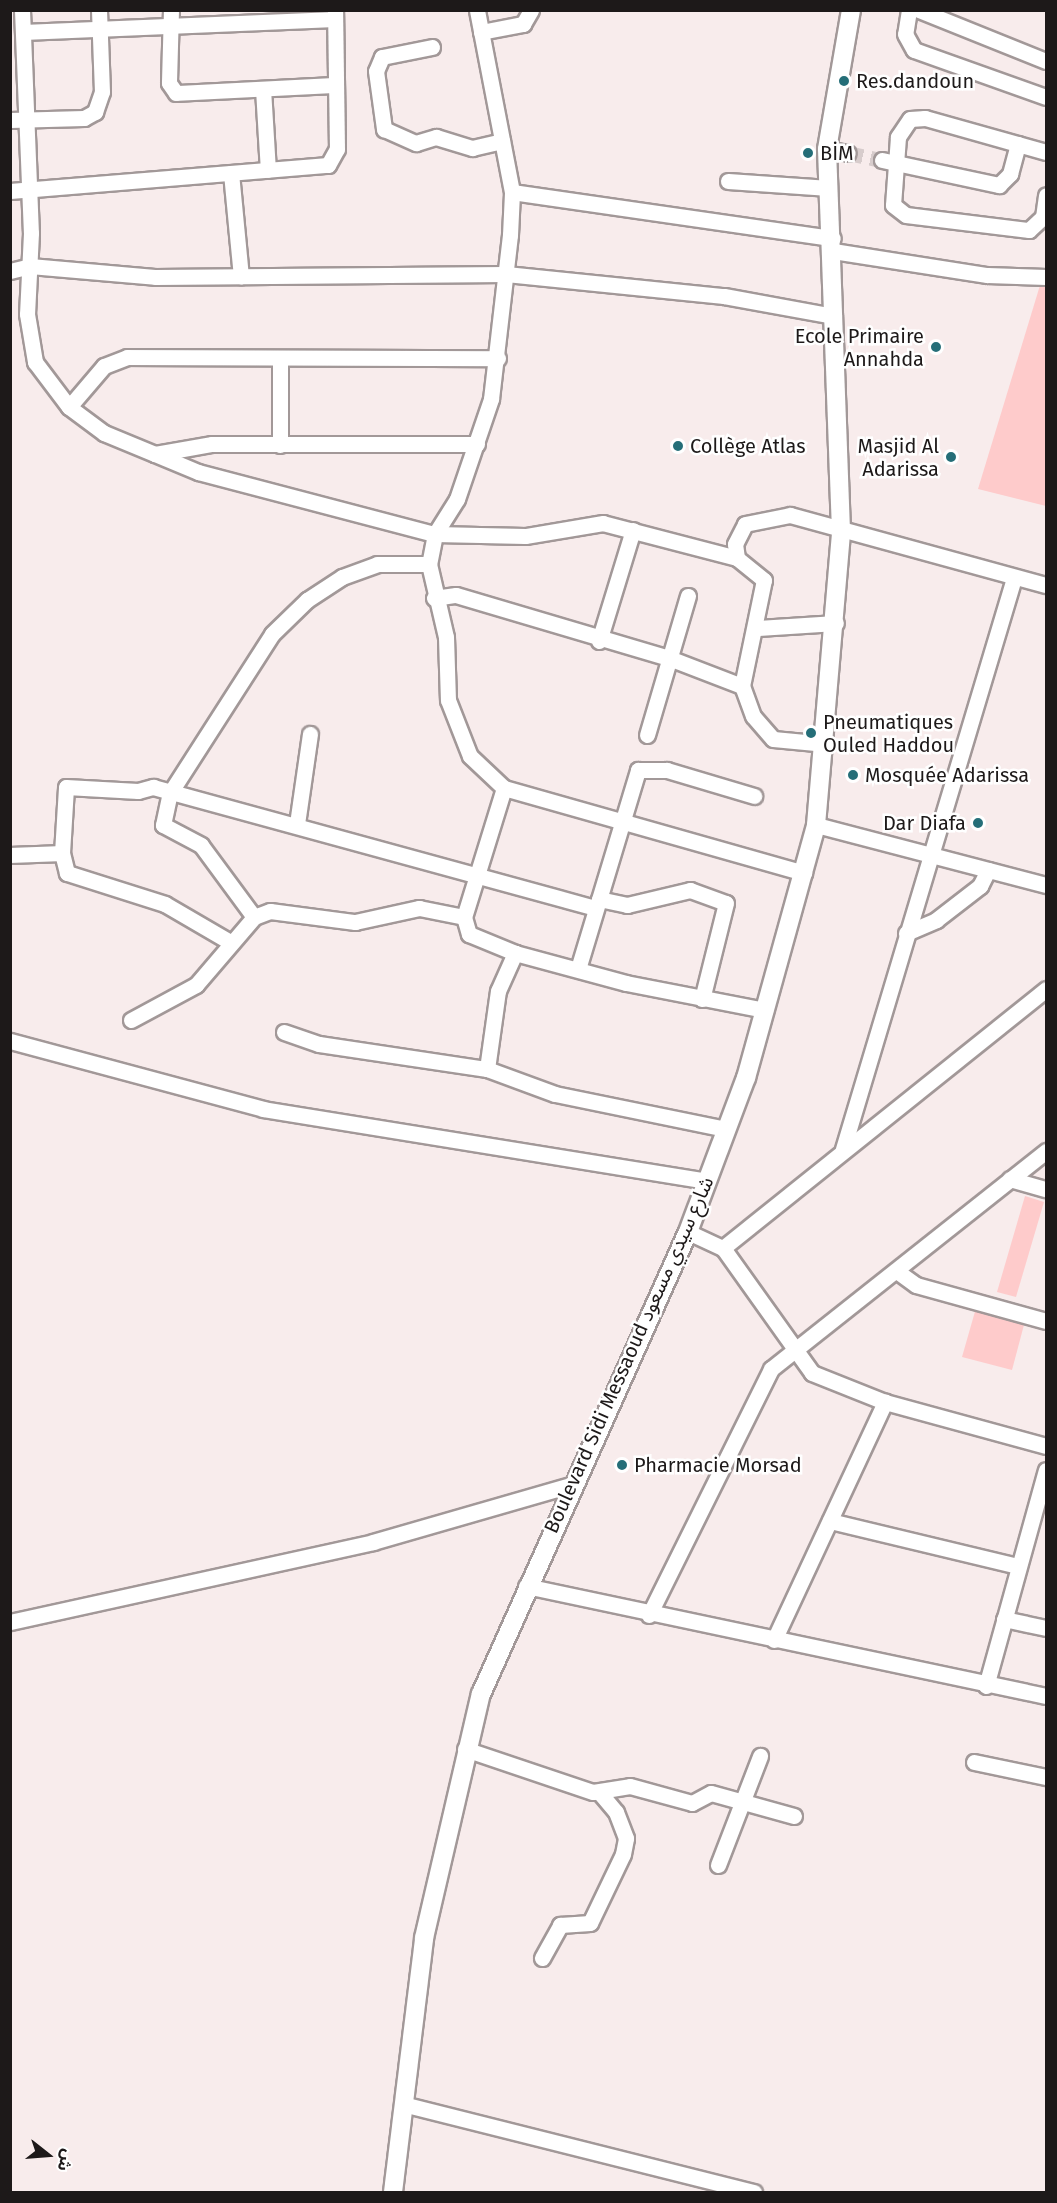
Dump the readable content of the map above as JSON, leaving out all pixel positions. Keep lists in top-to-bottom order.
{
  "streets": {
    "street": ["Boulevard Sidi Messaoud شارع سيدي مسعود"]
  },
  "places": [
    "Res.dandoun",
    "BİM",
    "Ecole Primaire Annahda",
    "Collège Atlas",
    "Masjid Al Adarissa",
    "Pneumatiques Ouled Haddou",
    "Mosquée Adarissa",
    "Dar Diafa",
    "Pharmacie Morsad"
  ],
  "north": "right"
}
